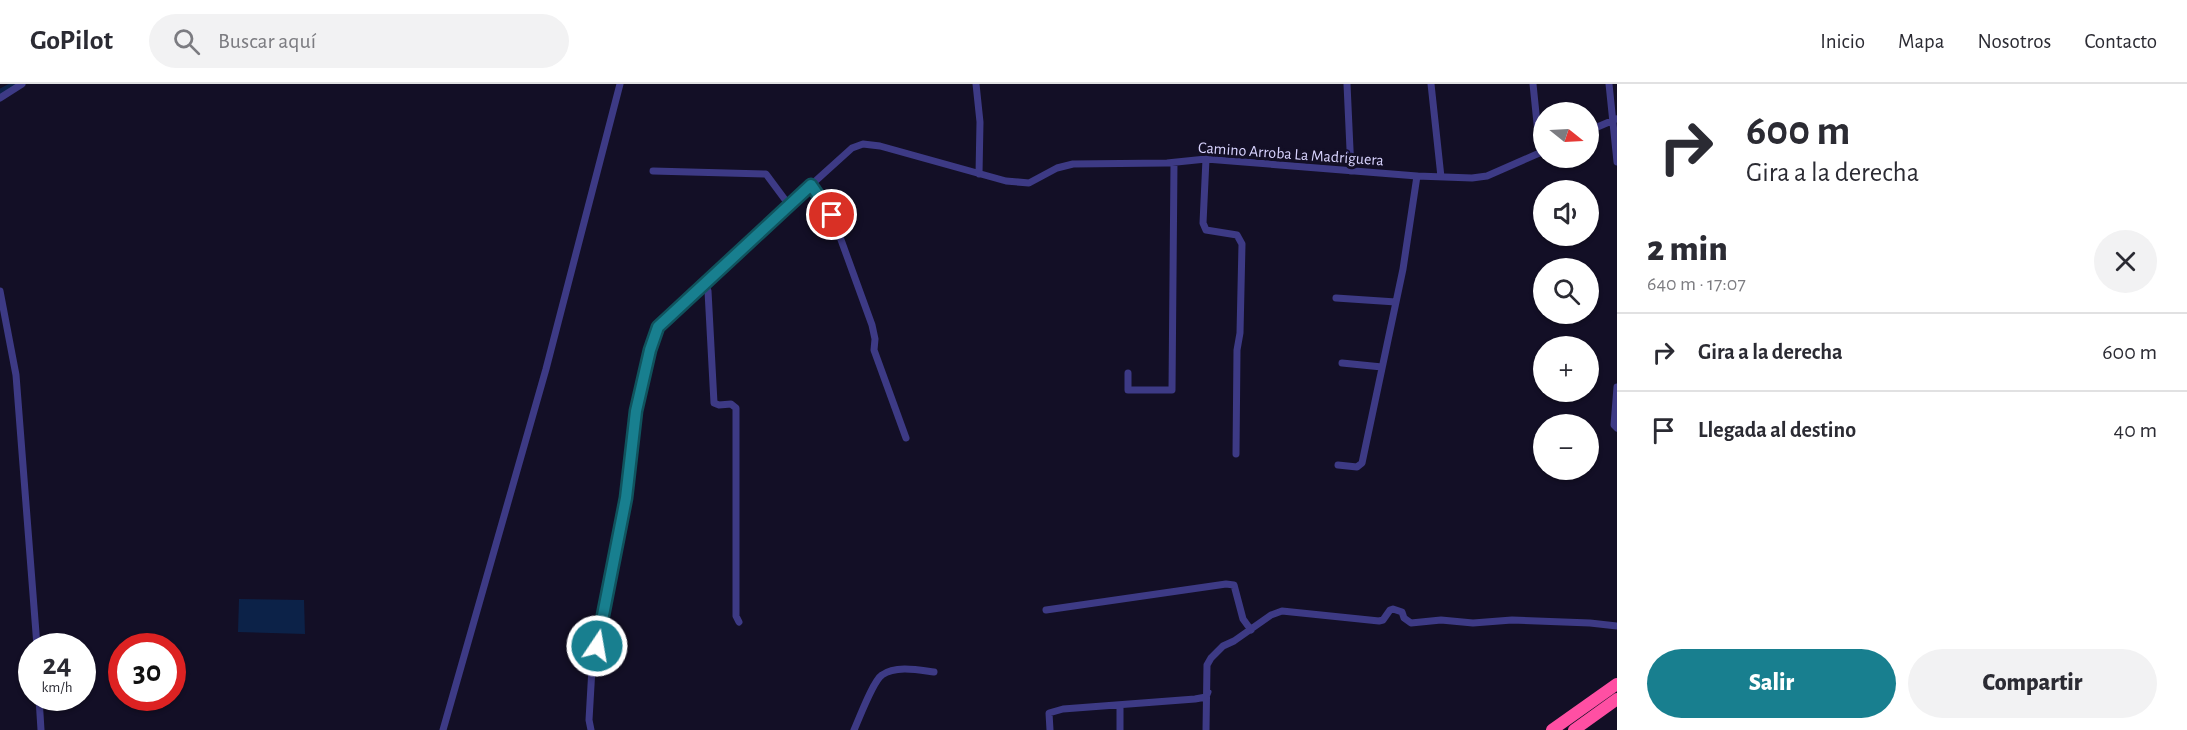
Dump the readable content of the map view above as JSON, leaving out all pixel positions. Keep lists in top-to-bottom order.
{
  "streets": {
    "street": ["Camino Arroba La Madriguera"]
  },
  "north": "right",
  "page": {
    "header": "GoPilot",
    "search": "Buscar aquí",
    "nav": [
      "Inicio",
      "Mapa",
      "Nosotros",
      "Contacto"
    ],
    "turn": ["600 m", "Gira a la derecha"],
    "map_buttons": ["+", "−"],
    "heading": ["2 min", "640 m · 17:07"],
    "list": [
      {
        "name": "Gira a la derecha",
        "value": "600 m"
      },
      {
        "name": "Llegada al destino",
        "value": "40 m"
      }
    ],
    "speed": "24 km/h",
    "limit": "30",
    "buttons": ["Salir", "Compartir"]
  }
}
